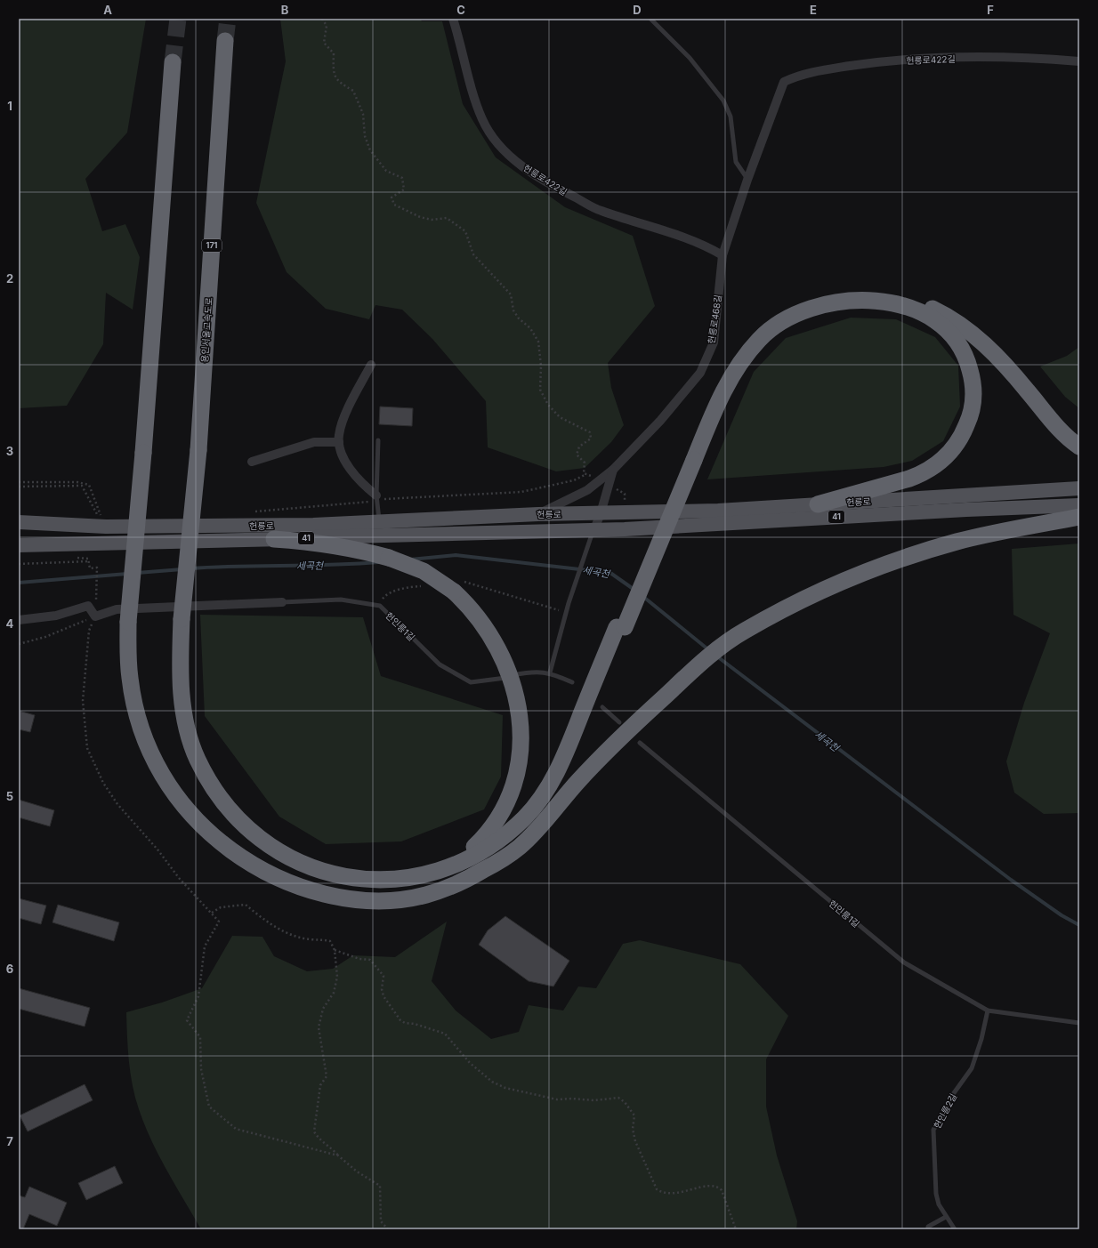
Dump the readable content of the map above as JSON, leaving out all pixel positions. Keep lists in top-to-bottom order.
{
  "streets": {
    "highway": ["171", "용인서울고속도로"],
    "main road": ["헌릉로", "41"],
    "street": ["헌릉로422길", "헌릉로468길"],
    "lane": ["헌인릉1길", "헌인릉2길"]
  },
  "crossings": [
    ["헌릉로422길", "헌릉로468길"],
    ["헌릉로468길", "헌릉로"],
    ["헌인릉1길", "헌인릉2길"]
  ],
  "water": ["세곡천"],
  "grid": {
    "columns": [
      "A",
      "B",
      "C",
      "D",
      "E",
      "F"
    ],
    "rows": [
      "1",
      "2",
      "3",
      "4",
      "5",
      "6",
      "7"
    ]
  }
}
